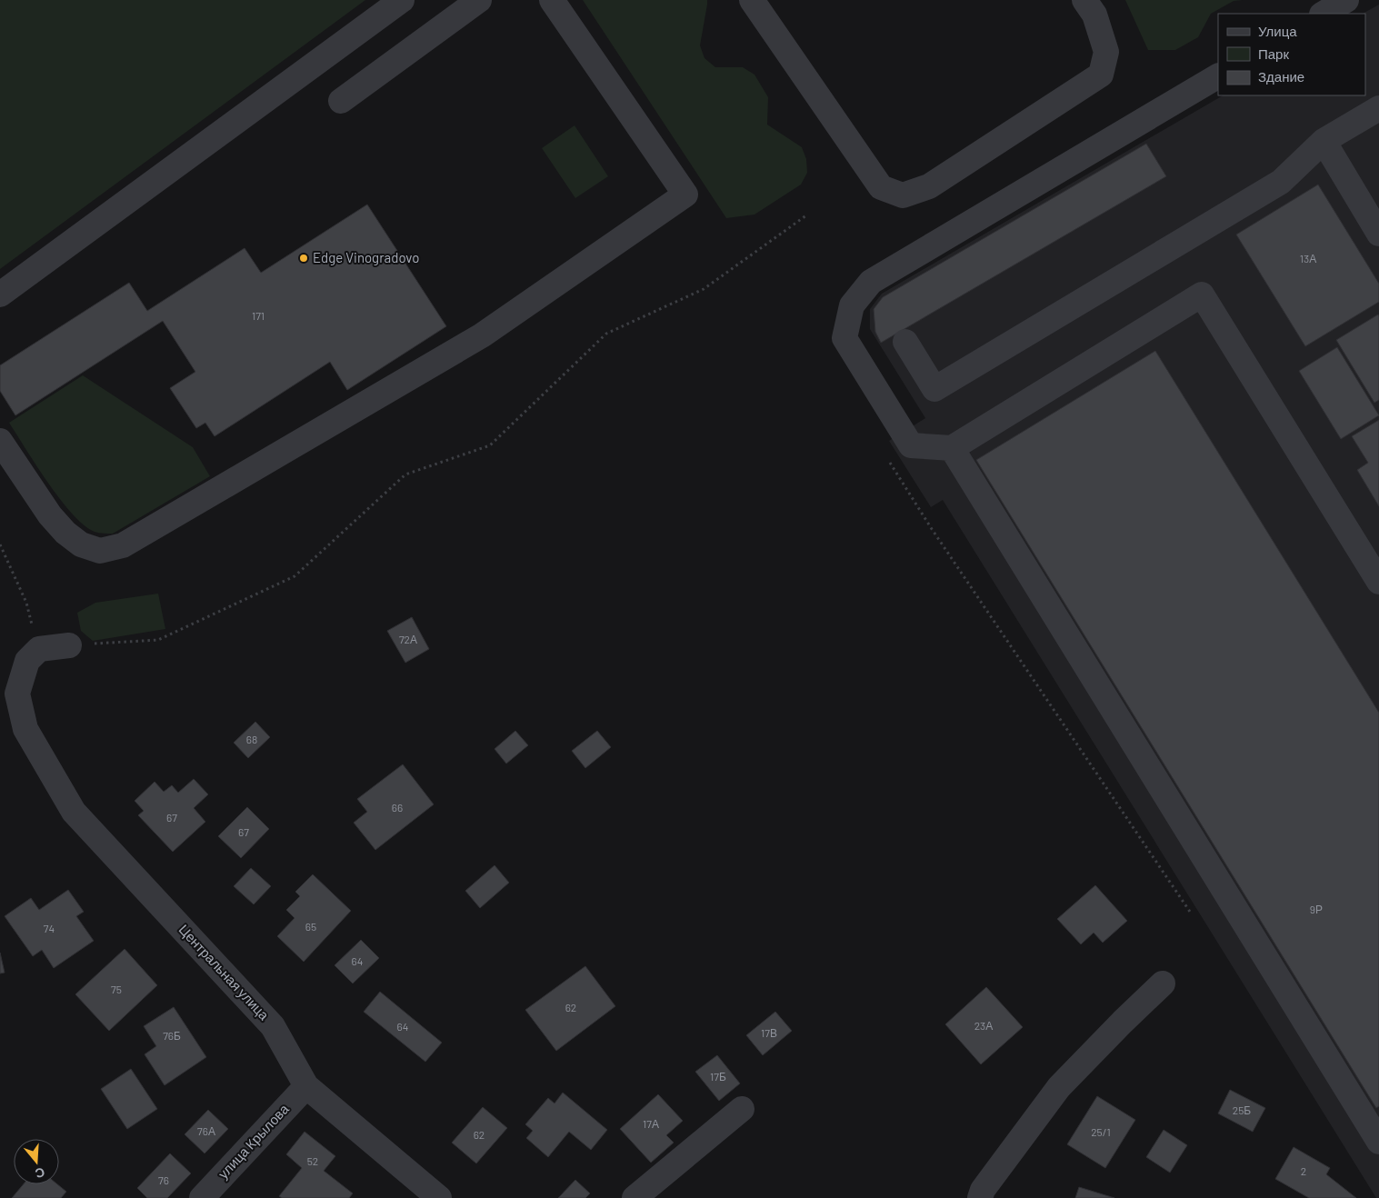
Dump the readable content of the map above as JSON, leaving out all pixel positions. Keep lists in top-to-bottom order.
{
  "streets": {
    "street": ["Центральная улица", "улица Крылова"]
  },
  "crossings": [
    ["Центральная улица", "улица Крылова"]
  ],
  "places": ["Edge Vinogradovo"],
  "house_numbers": [
    "13А",
    "171",
    "72А",
    "68",
    "66",
    "67",
    "67",
    "9Р",
    "65",
    "74",
    "64",
    "75",
    "62",
    "23А",
    "64",
    "17В",
    "76Б",
    "17Б",
    "25Б",
    "17А",
    "76А",
    "25/1",
    "62",
    "52",
    "2",
    "76"
  ],
  "legend": ["Улица", "Парк", "Здание"],
  "north": "bottom"
}
